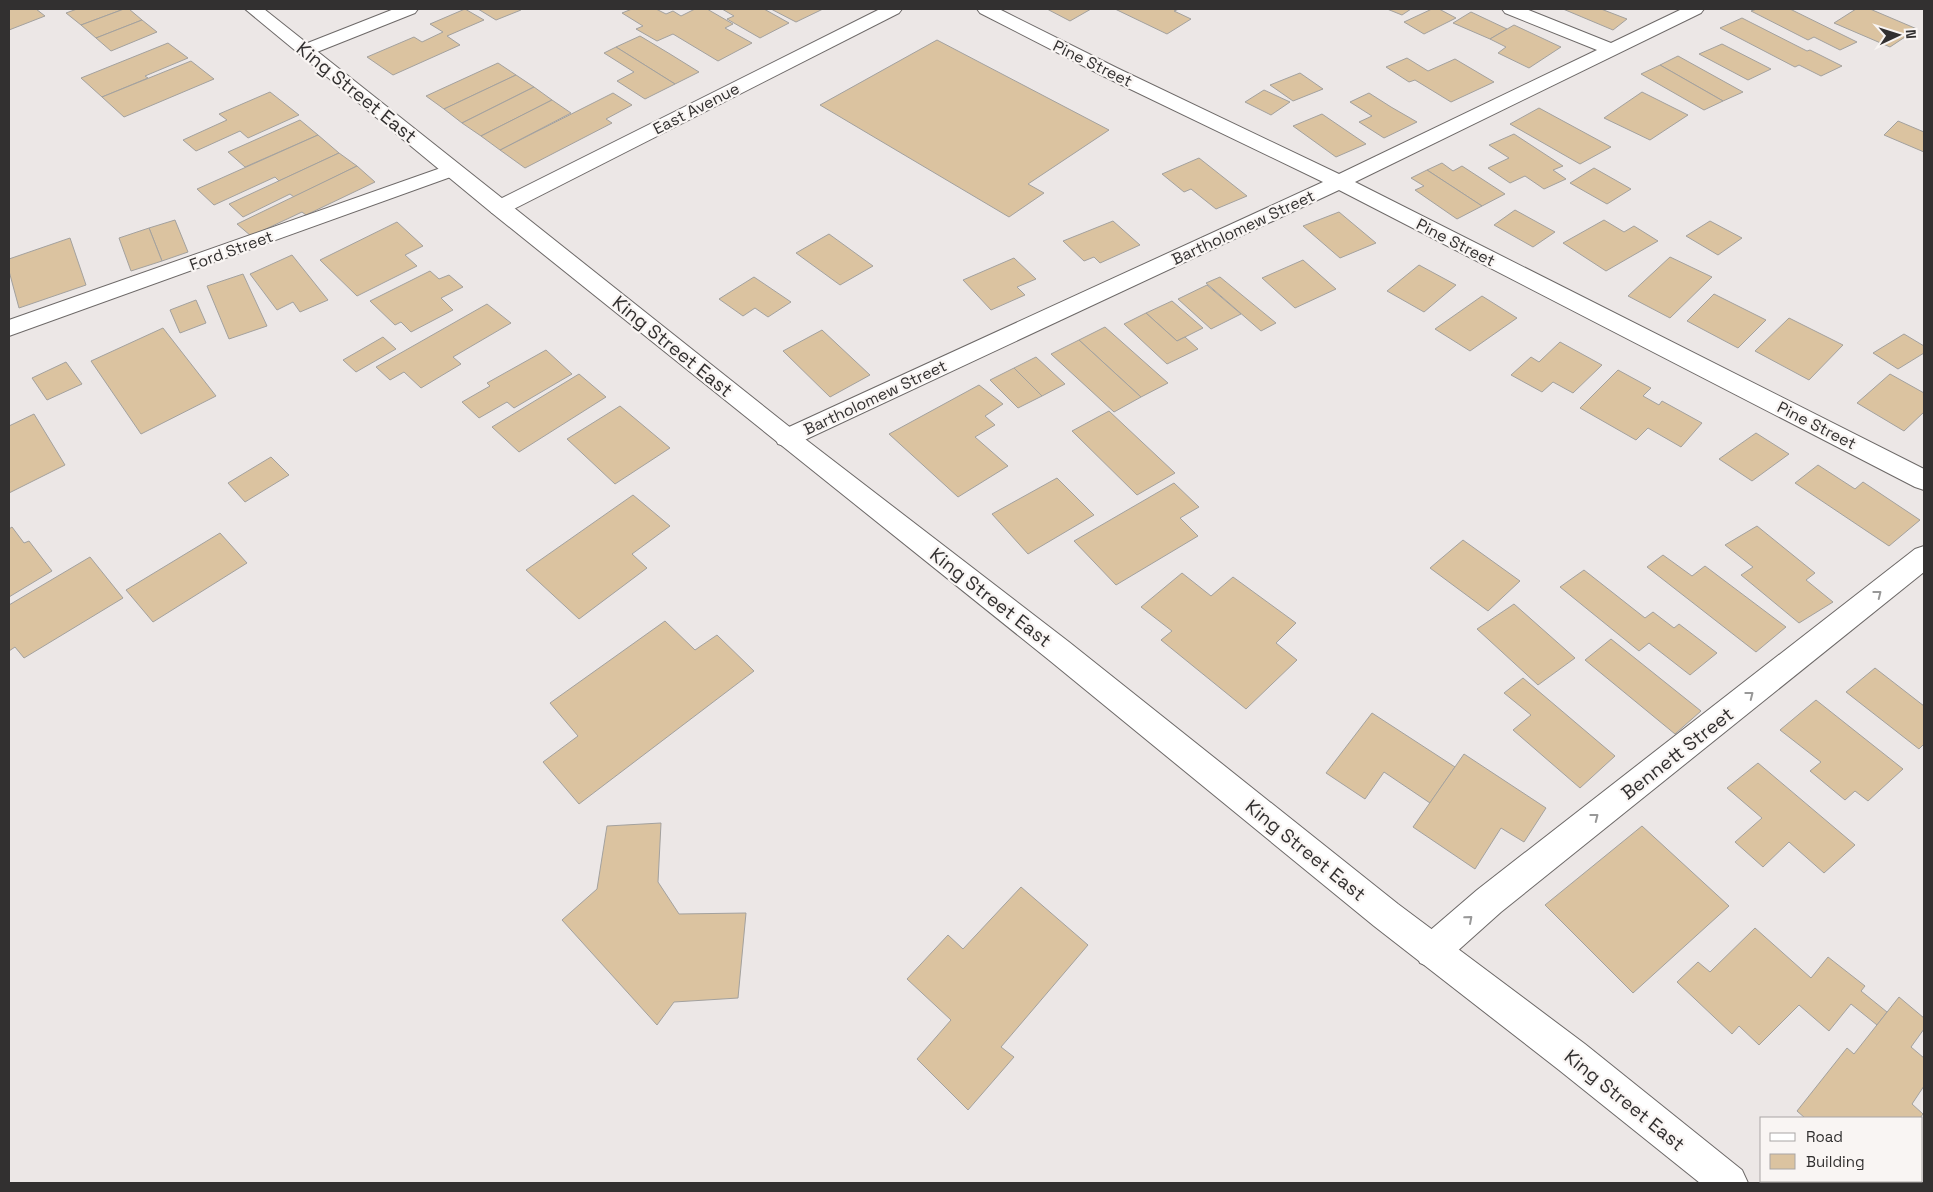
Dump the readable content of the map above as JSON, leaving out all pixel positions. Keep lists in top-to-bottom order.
{
  "streets": {
    "street": [
      "Pine Street",
      "King Street East",
      "East Avenue",
      "Bartholomew Street",
      "Ford Street",
      "Bennett Street"
    ]
  },
  "crossings": [
    ["Pine Street", "Bartholomew Street"],
    ["King Street East", "East Avenue"],
    ["King Street East", "Bartholomew Street"],
    ["King Street East", "Ford Street"],
    ["King Street East", "Bennett Street"]
  ],
  "one_way": ["Bennett Street"],
  "legend": ["Road", "Building"],
  "north": "right"
}
